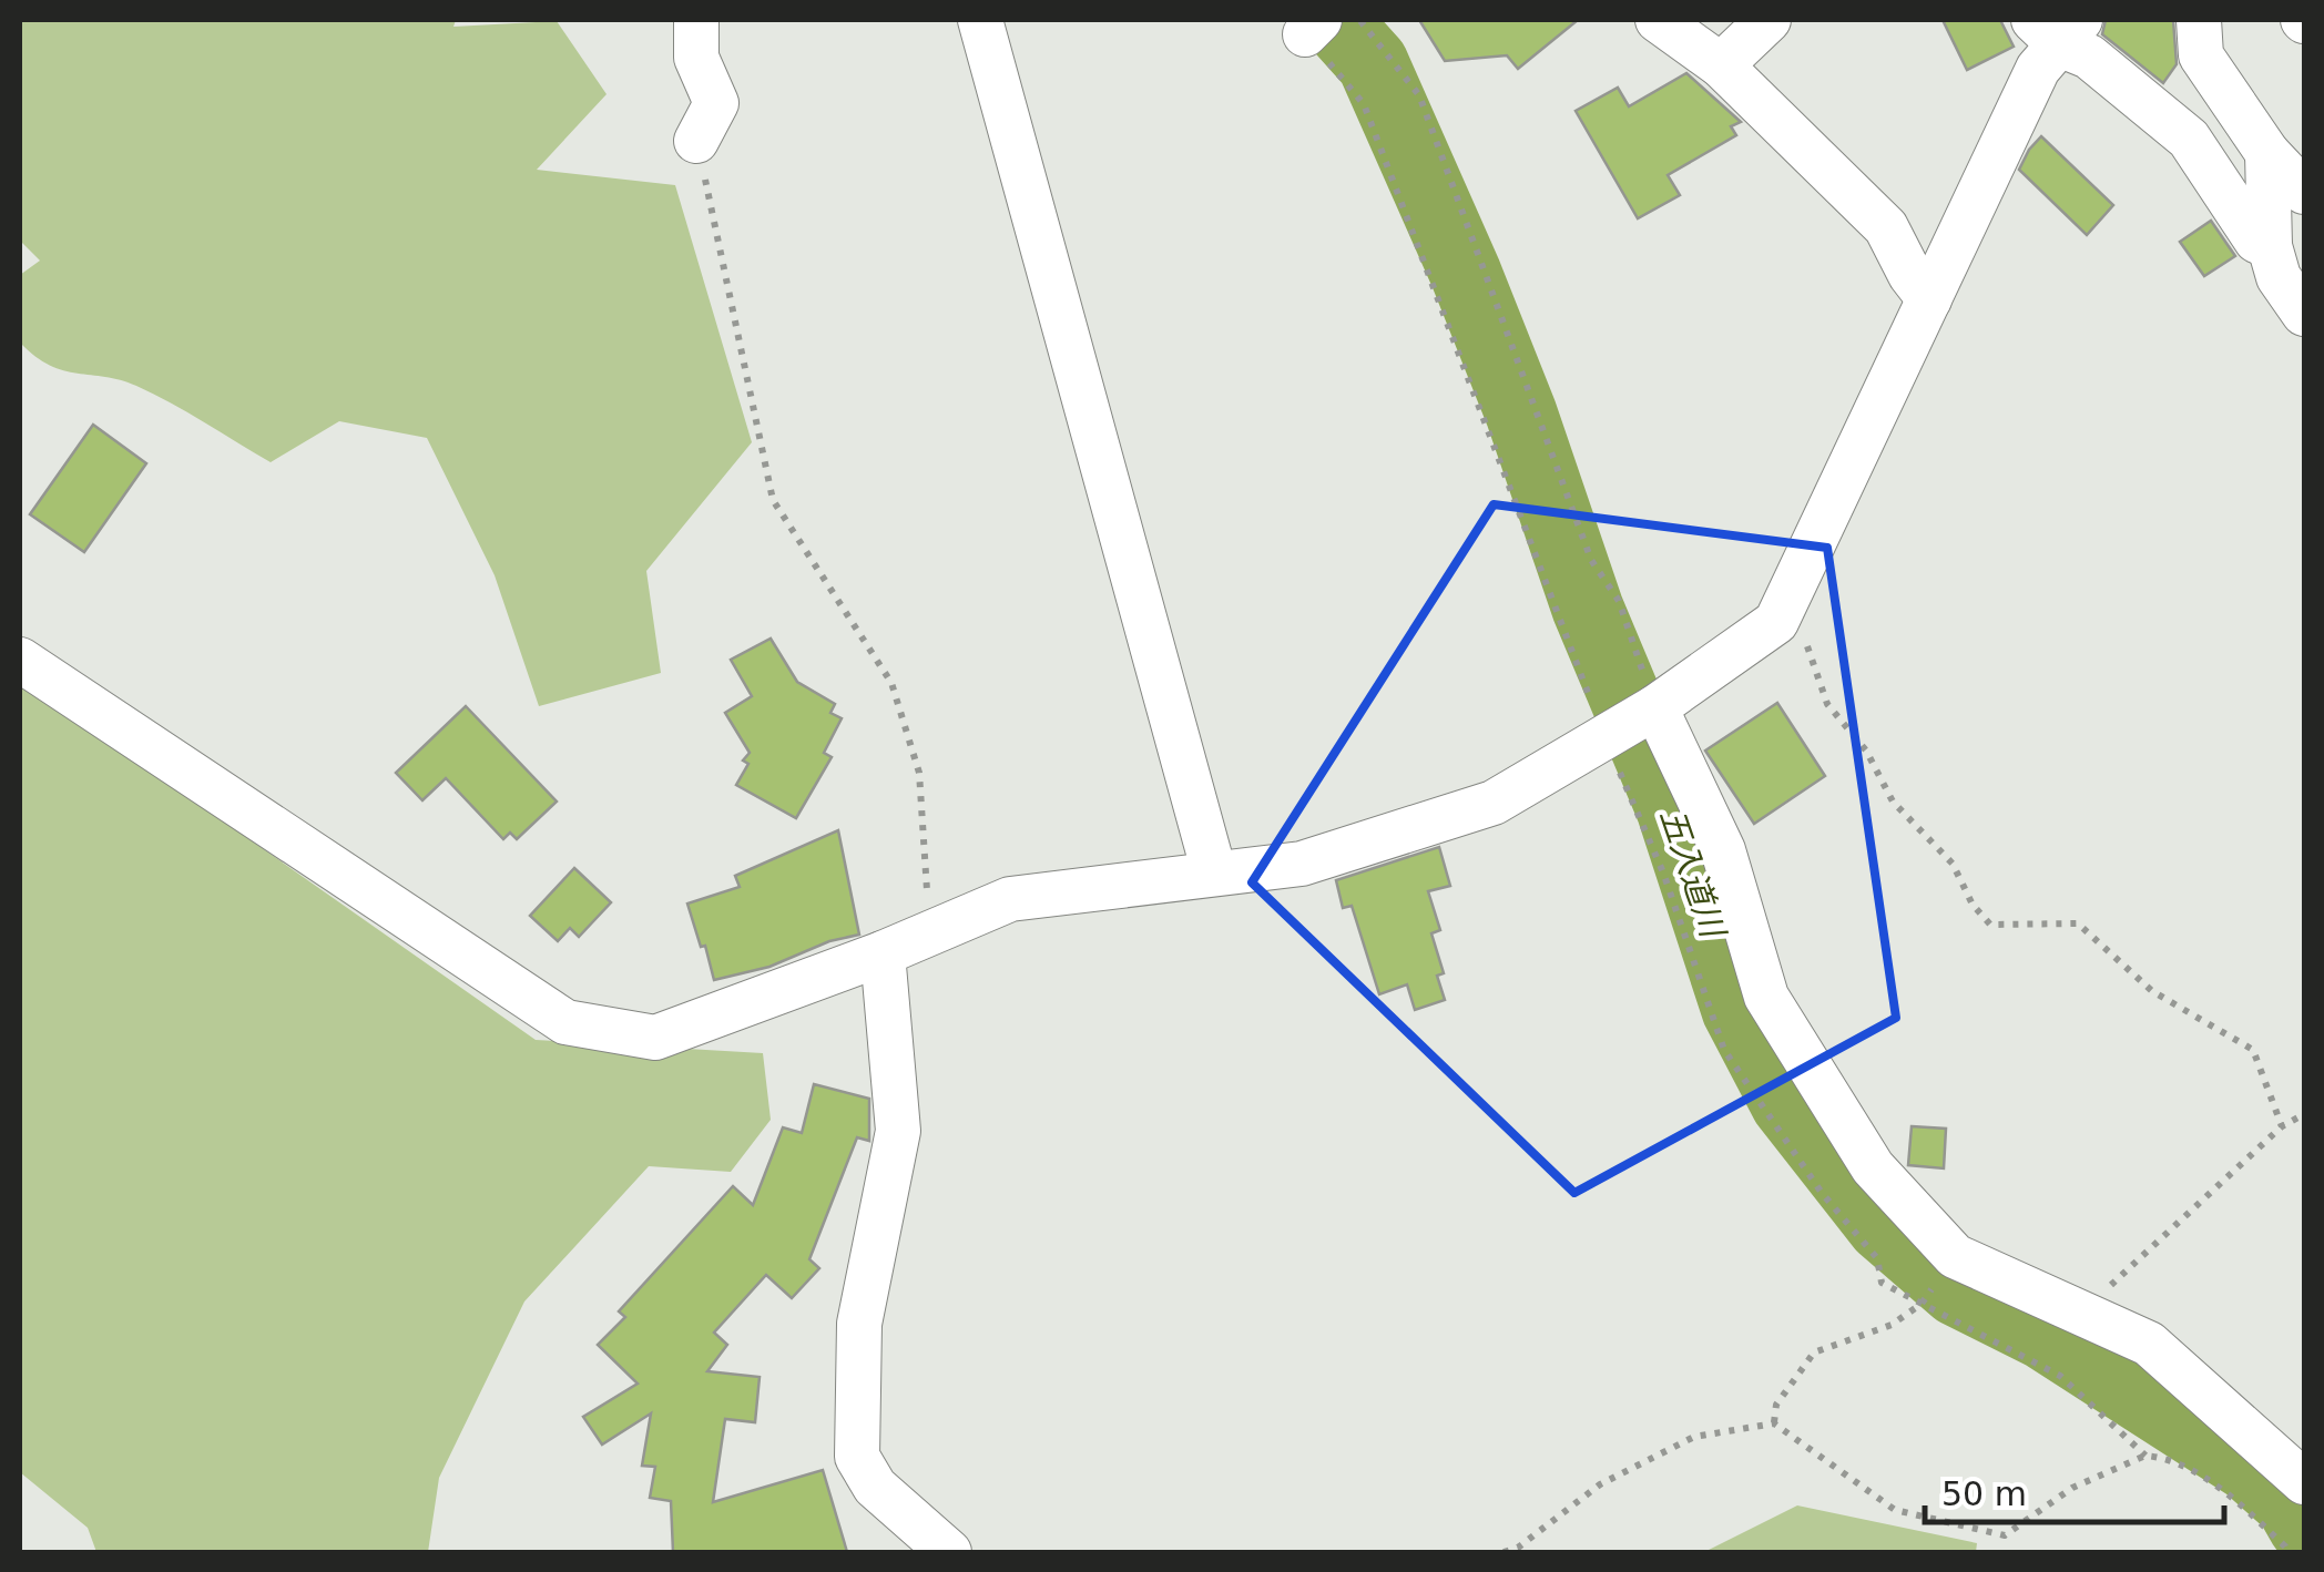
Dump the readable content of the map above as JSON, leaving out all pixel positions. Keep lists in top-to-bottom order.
{
  "water": ["五入道川"],
  "scale_bar": "50 m"
}
